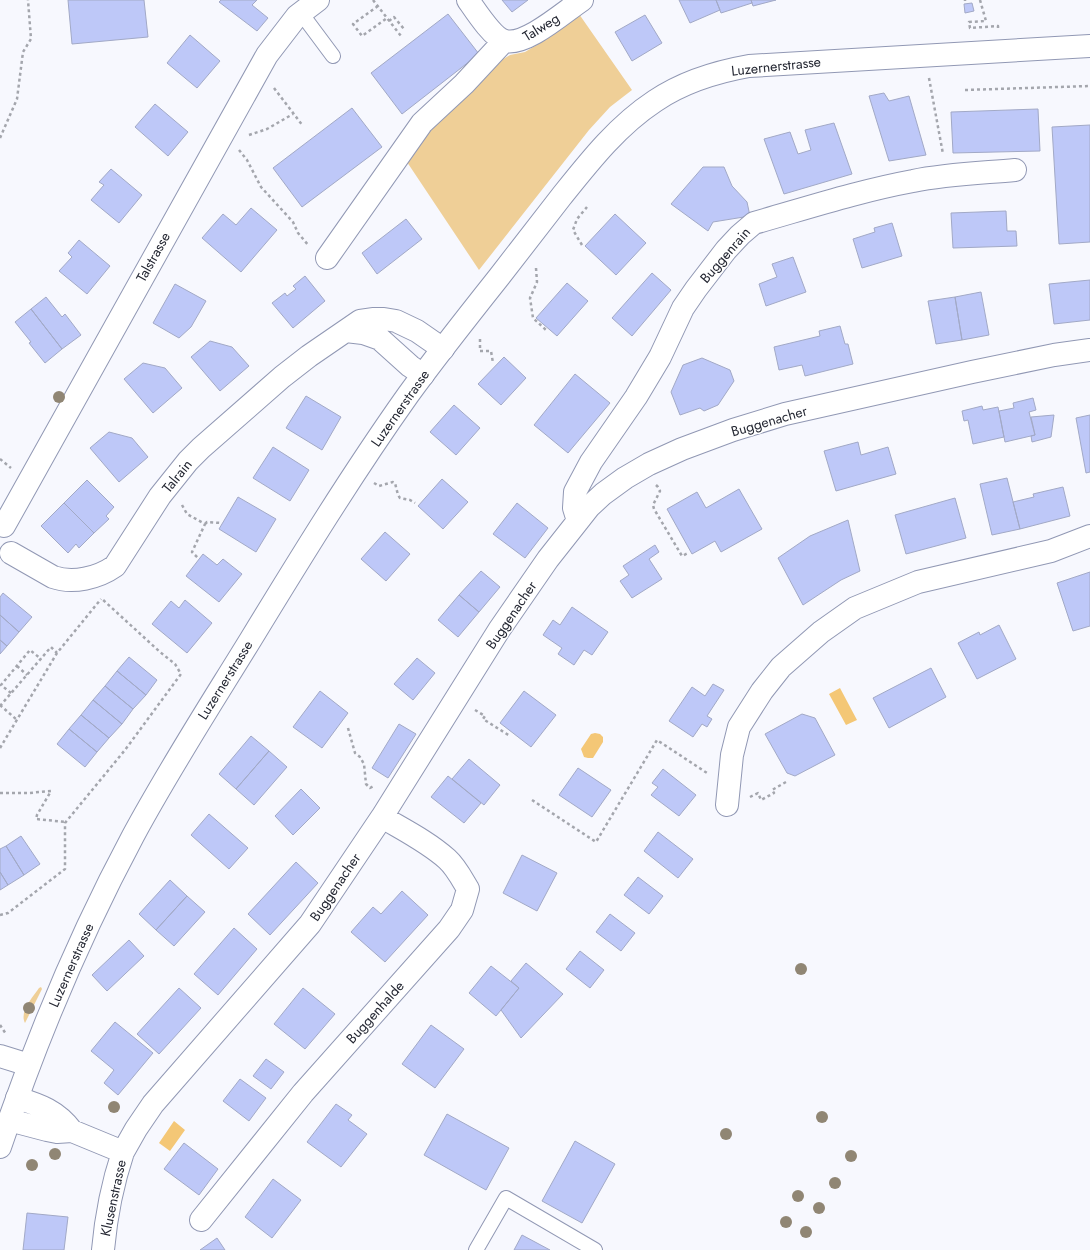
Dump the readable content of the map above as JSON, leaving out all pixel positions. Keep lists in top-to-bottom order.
{
  "streets": {
    "street": [
      "Talweg",
      "Luzernerstrasse",
      "Buggenrain",
      "Talstrasse",
      "Buggenacher",
      "Talrain",
      "Buggenhalde",
      "Klusenstrasse"
    ]
  },
  "crossings": [
    ["Luzernerstrasse", "Talrain"],
    ["Luzernerstrasse", "Klusenstrasse"],
    ["Buggenrain", "Buggenacher"],
    ["Buggenacher", "Buggenhalde"],
    ["Buggenacher", "Klusenstrasse"]
  ]
}
